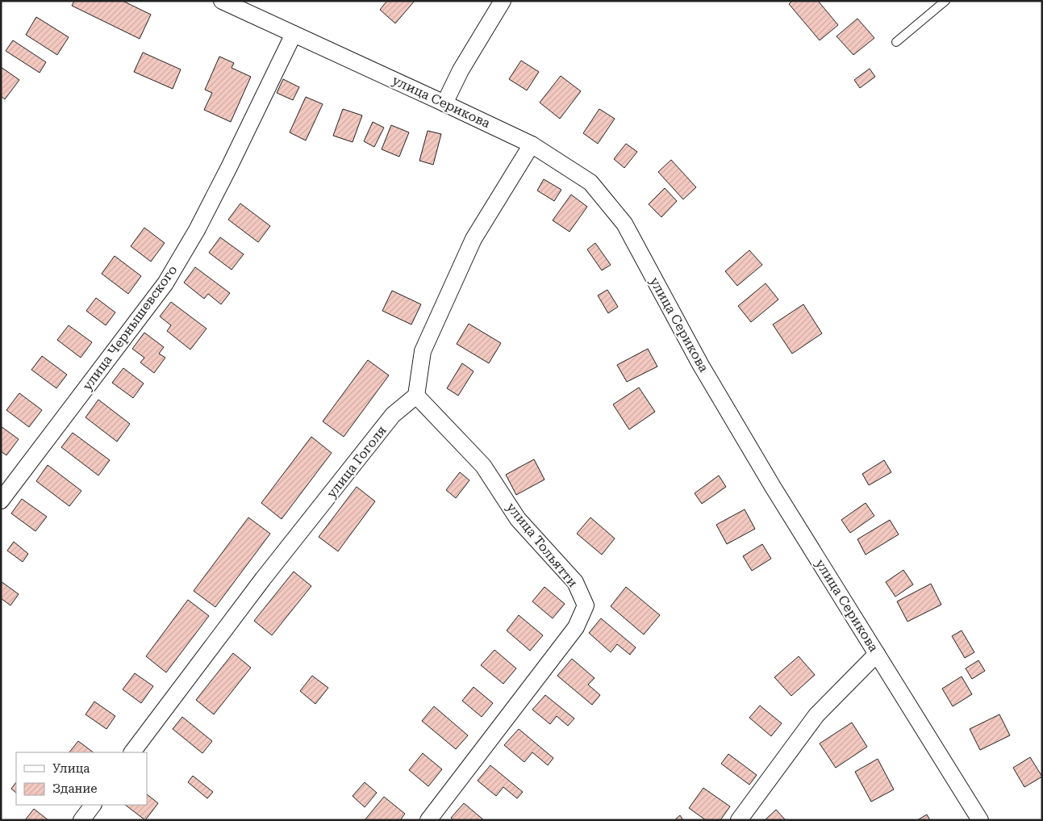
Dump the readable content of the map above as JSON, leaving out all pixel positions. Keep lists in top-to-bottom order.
{
  "streets": {
    "street": [
      "улица Серикова",
      "улица Чернышевского",
      "улица Гоголя",
      "улица Тольятти"
    ]
  },
  "crossings": [
    ["улица Серикова", "улица Чернышевского"],
    ["улица Гоголя", "улица Тольятти"]
  ],
  "legend": ["Улица", "Здание"]
}
